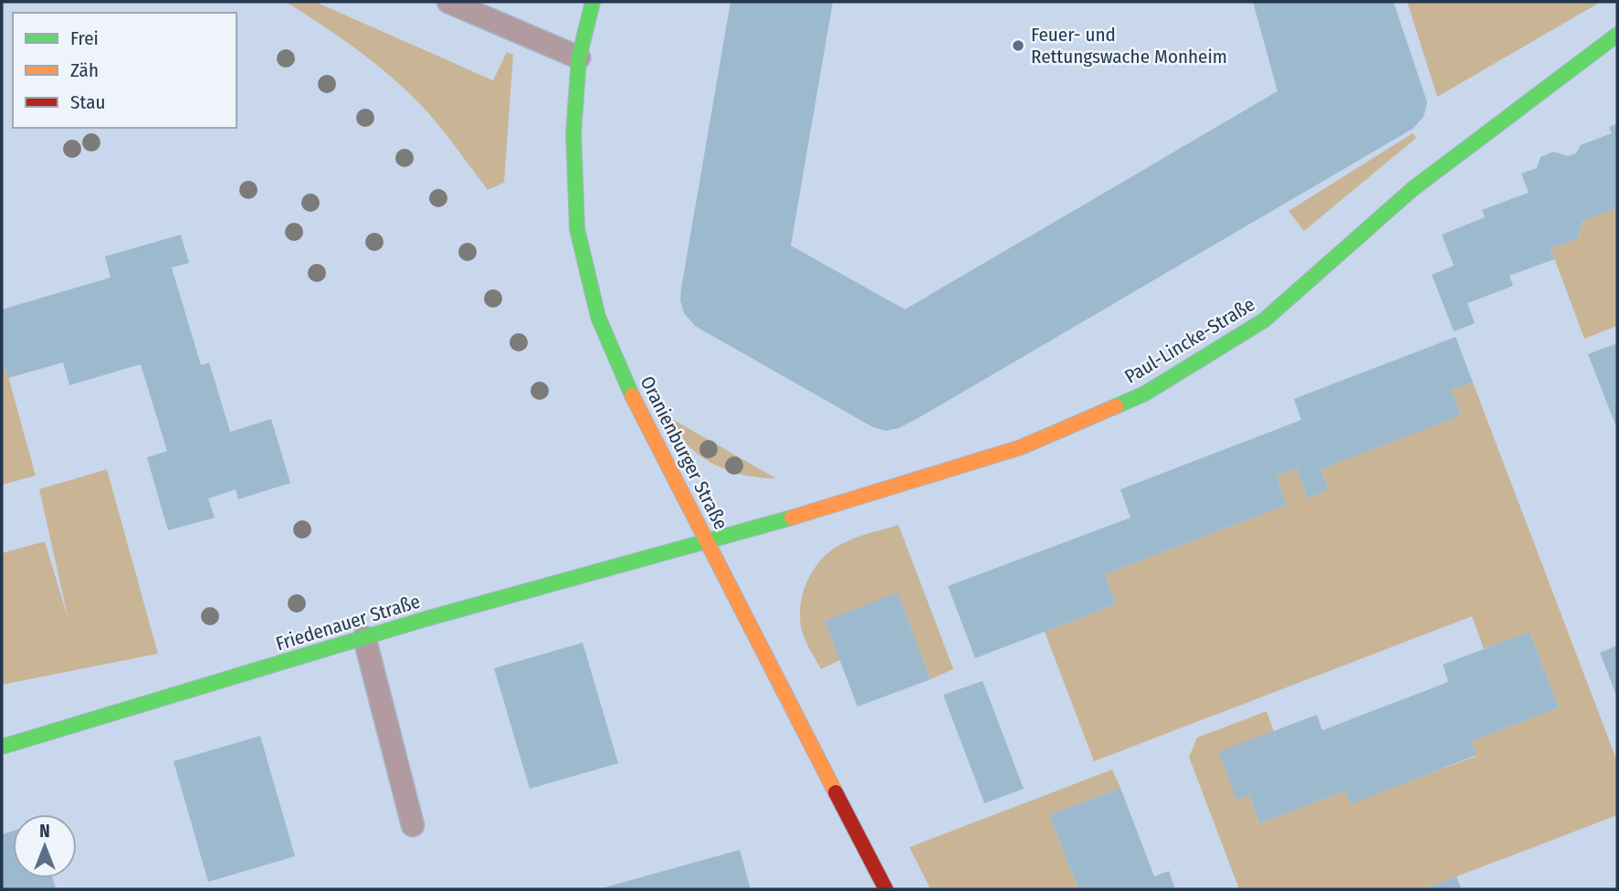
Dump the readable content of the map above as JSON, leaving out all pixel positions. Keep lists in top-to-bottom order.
{
  "streets": {
    "street": ["Paul-Lincke-Straße", "Oranienburger Straße", "Friedenauer Straße"]
  },
  "crossings": [
    ["Paul-Lincke-Straße", "Oranienburger Straße"],
    ["Paul-Lincke-Straße", "Friedenauer Straße"],
    ["Oranienburger Straße", "Friedenauer Straße"]
  ],
  "places": ["Feuer- und Rettungswache Monheim"],
  "legend": ["Frei", "Zäh", "Stau"],
  "north": "top"
}
